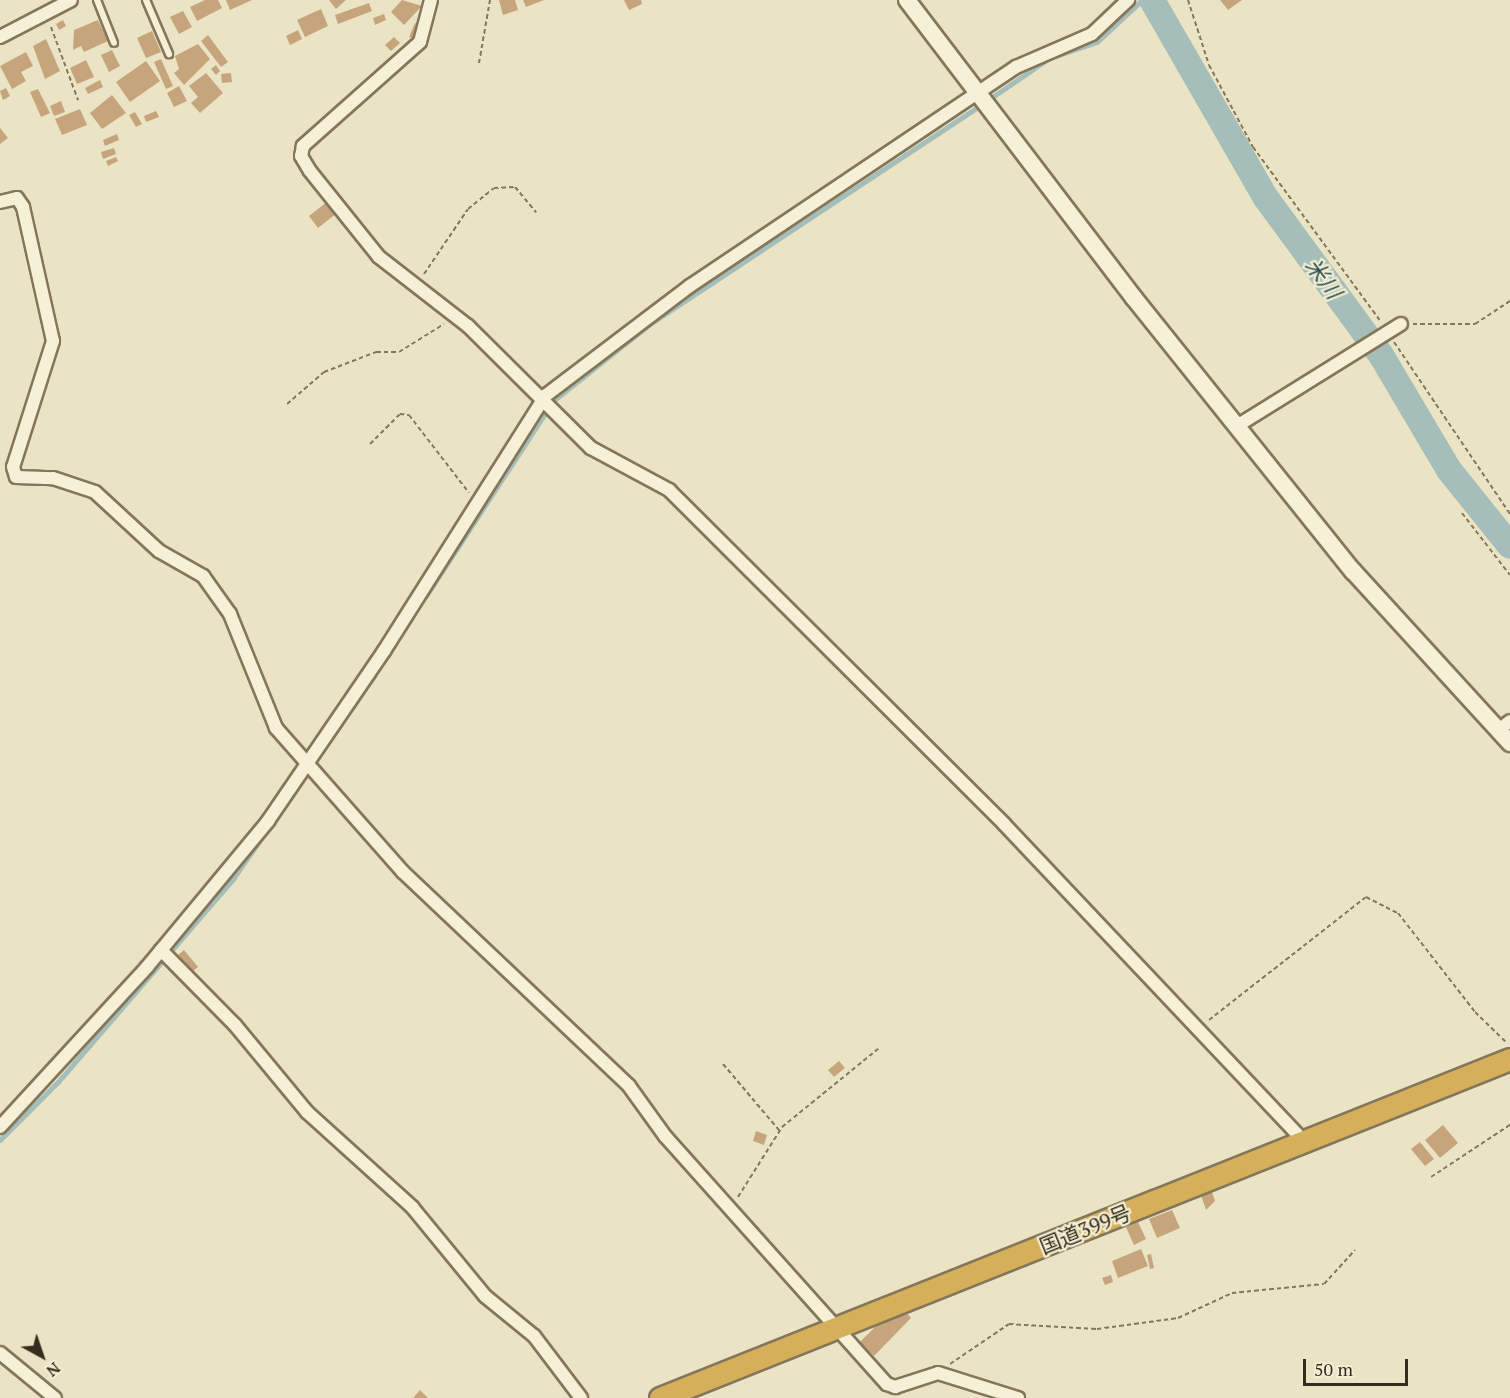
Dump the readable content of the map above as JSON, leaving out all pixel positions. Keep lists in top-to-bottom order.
{
  "streets": {
    "highway": ["国道399号"]
  },
  "water": ["米川"],
  "scale_bar": "50 m",
  "north": "bottom right"
}
